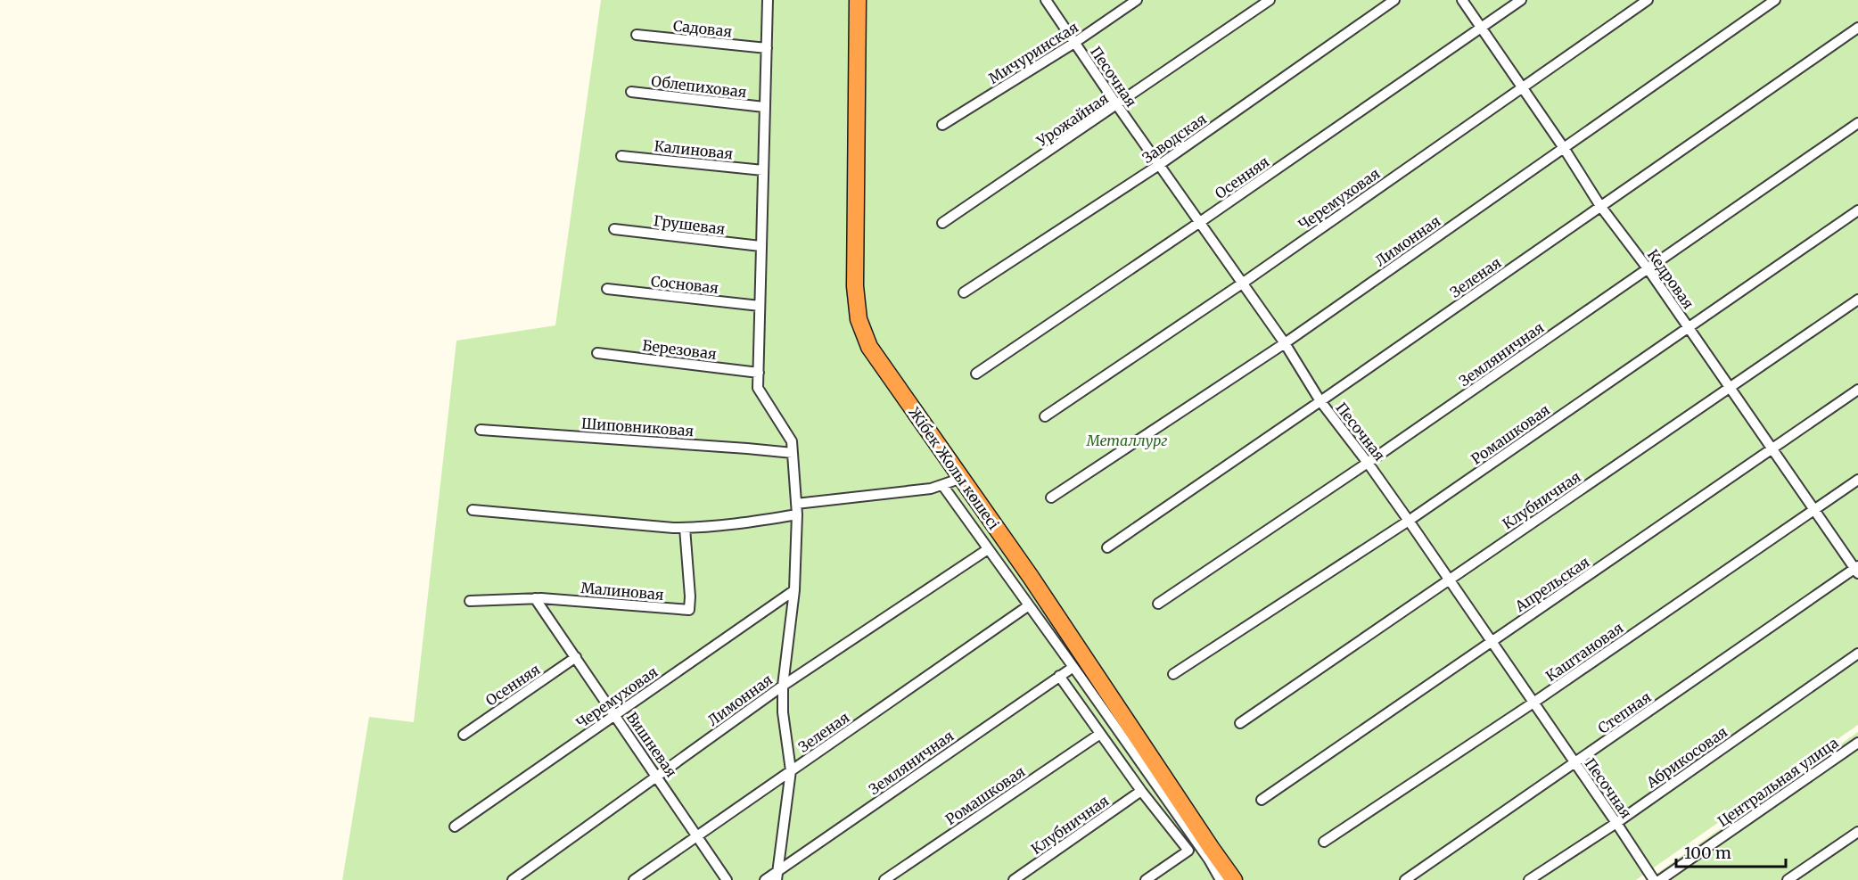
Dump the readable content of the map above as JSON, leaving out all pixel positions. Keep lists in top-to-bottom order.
{
  "streets": {
    "highway": ["Жібек Жолы көшесі"],
    "street": [
      "Садовая",
      "Мичуринская",
      "Песочная",
      "Облепиховая",
      "Урожайная",
      "Заводская",
      "Калиновая",
      "Осенняя",
      "Черемуховая",
      "Грушевая",
      "Лимонная",
      "Зеленая",
      "Кедровая",
      "Сосновая",
      "Березовая",
      "Земляничная",
      "Шиповниковая",
      "Ромашковая",
      "Клубничная",
      "Апрельская",
      "Малиновая",
      "Каштановая",
      "Степная",
      "Вишневая",
      "Абрикосовая",
      "Центральная улица"
    ]
  },
  "crossings": [
    ["Мичуринская", "Песочная"],
    ["Песочная", "Урожайная"],
    ["Песочная", "Заводская"],
    ["Песочная", "Осенняя"],
    ["Песочная", "Черемуховая"],
    ["Песочная", "Лимонная"],
    ["Песочная", "Зеленая"],
    ["Песочная", "Земляничная"],
    ["Песочная", "Ромашковая"],
    ["Песочная", "Клубничная"],
    ["Песочная", "Апрельская"],
    ["Песочная", "Каштановая"],
    ["Песочная", "Степная"],
    ["Песочная", "Абрикосовая"],
    ["Осенняя", "Кедровая"],
    ["Осенняя", "Вишневая"],
    ["Черемуховая", "Кедровая"],
    ["Черемуховая", "Вишневая"],
    ["Лимонная", "Кедровая"],
    ["Лимонная", "Вишневая"],
    ["Зеленая", "Кедровая"],
    ["Зеленая", "Вишневая"],
    ["Кедровая", "Земляничная"],
    ["Кедровая", "Ромашковая"],
    ["Кедровая", "Клубничная"],
    ["Кедровая", "Апрельская"],
    ["Кедровая", "Каштановая"],
    ["Кедровая", "Степная"],
    ["Малиновая", "Вишневая"]
  ],
  "parks": ["Металлург"],
  "scale_bar": "100 m"
}
